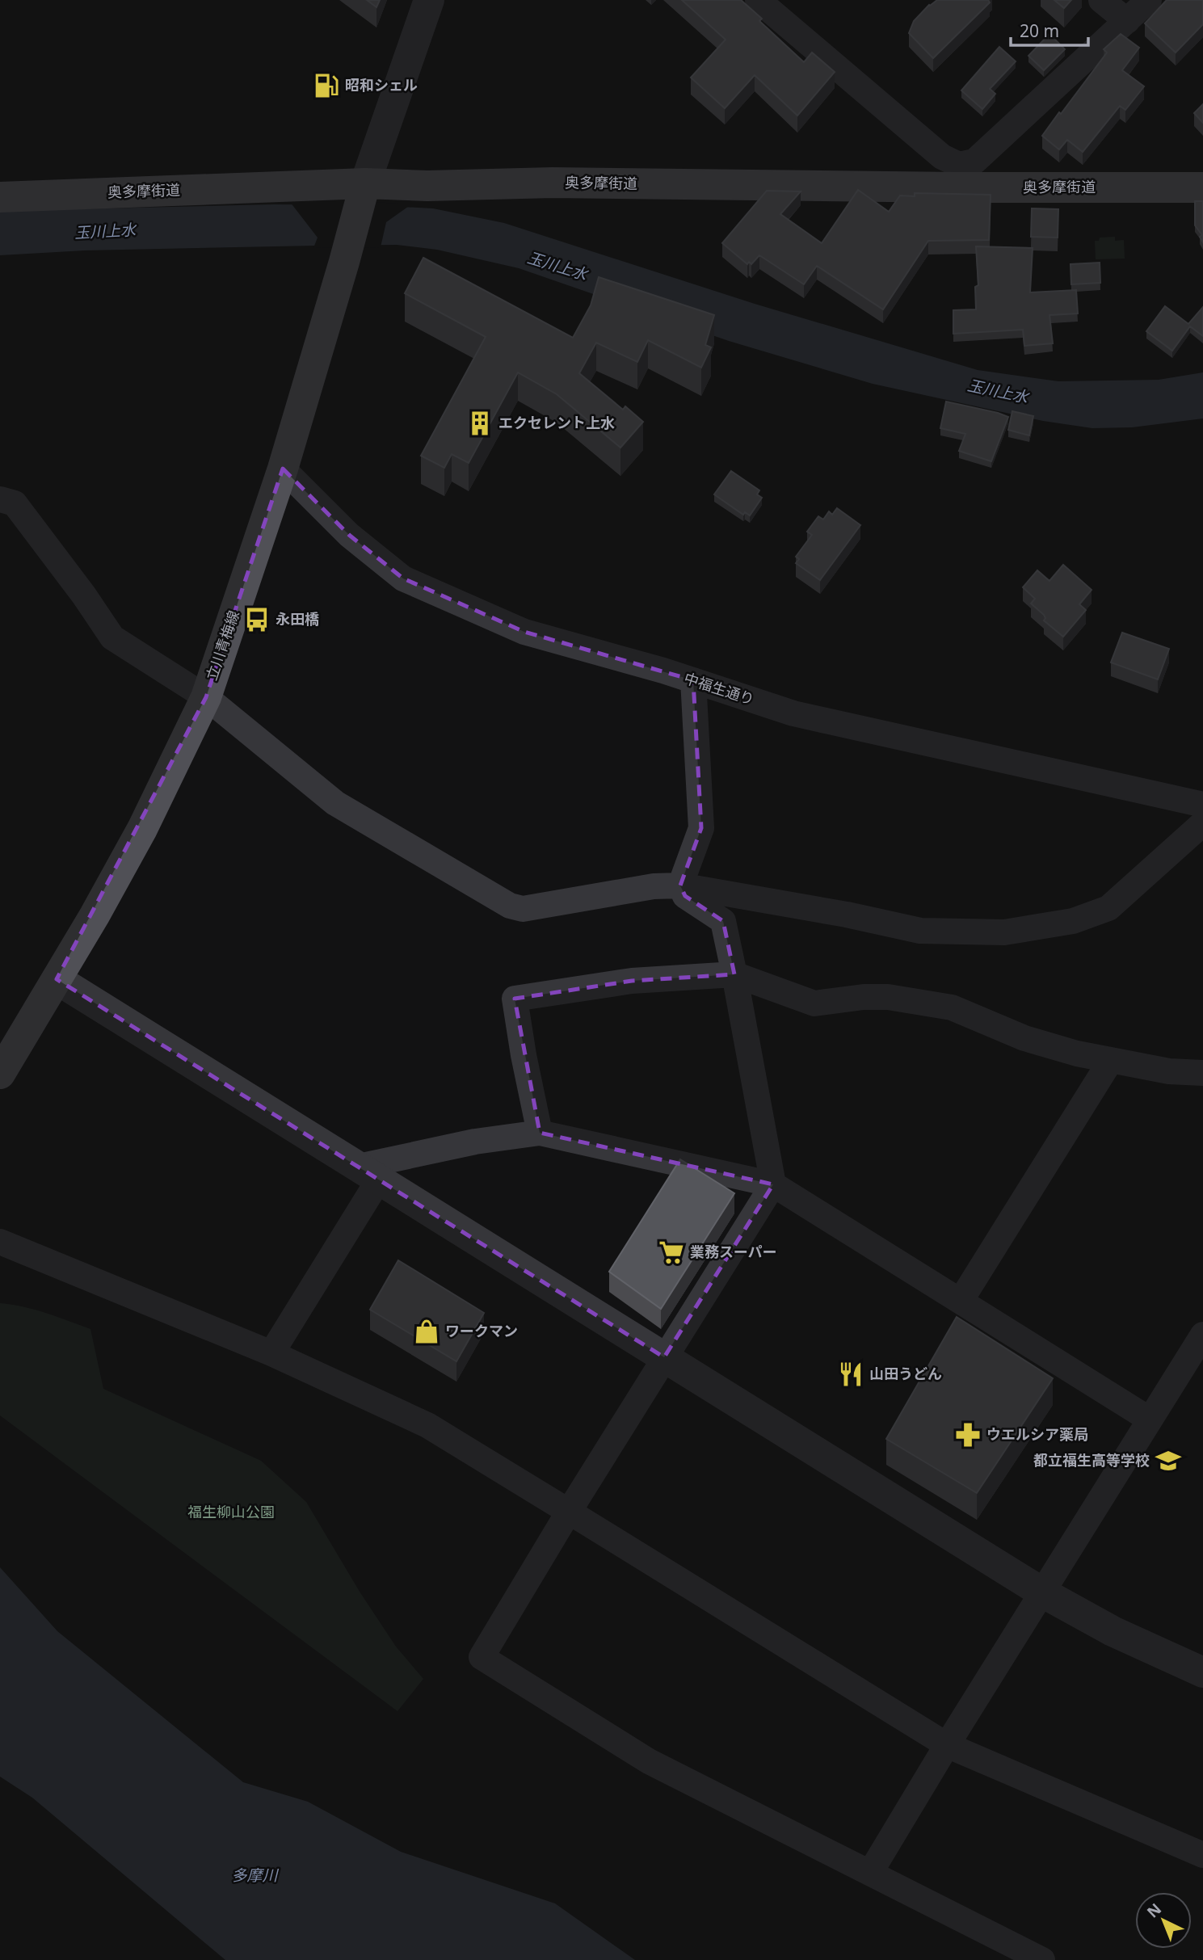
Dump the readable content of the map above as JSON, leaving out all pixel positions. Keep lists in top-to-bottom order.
{
  "streets": {
    "main road": ["奥多摩街道", "立川青梅線"],
    "street": ["中福生通り"]
  },
  "crossings": [
    ["奥多摩街道", "立川青梅線"],
    ["立川青梅線", "中福生通り"]
  ],
  "water": ["玉川上水", "多摩川"],
  "parks": ["福生柳山公園"],
  "places": {
    "fuel station": ["昭和シェル"],
    "building": ["エクセレント上水"],
    "bus stop": ["永田橋"],
    "supermarket": ["業務スーパー"],
    "shop": ["ワークマン"],
    "restaurant": ["山田うどん"],
    "pharmacy": ["ウエルシア薬局"],
    "school or university": ["都立福生高等学校"]
  },
  "scale_bar": "20 m",
  "north": "top left"
}
